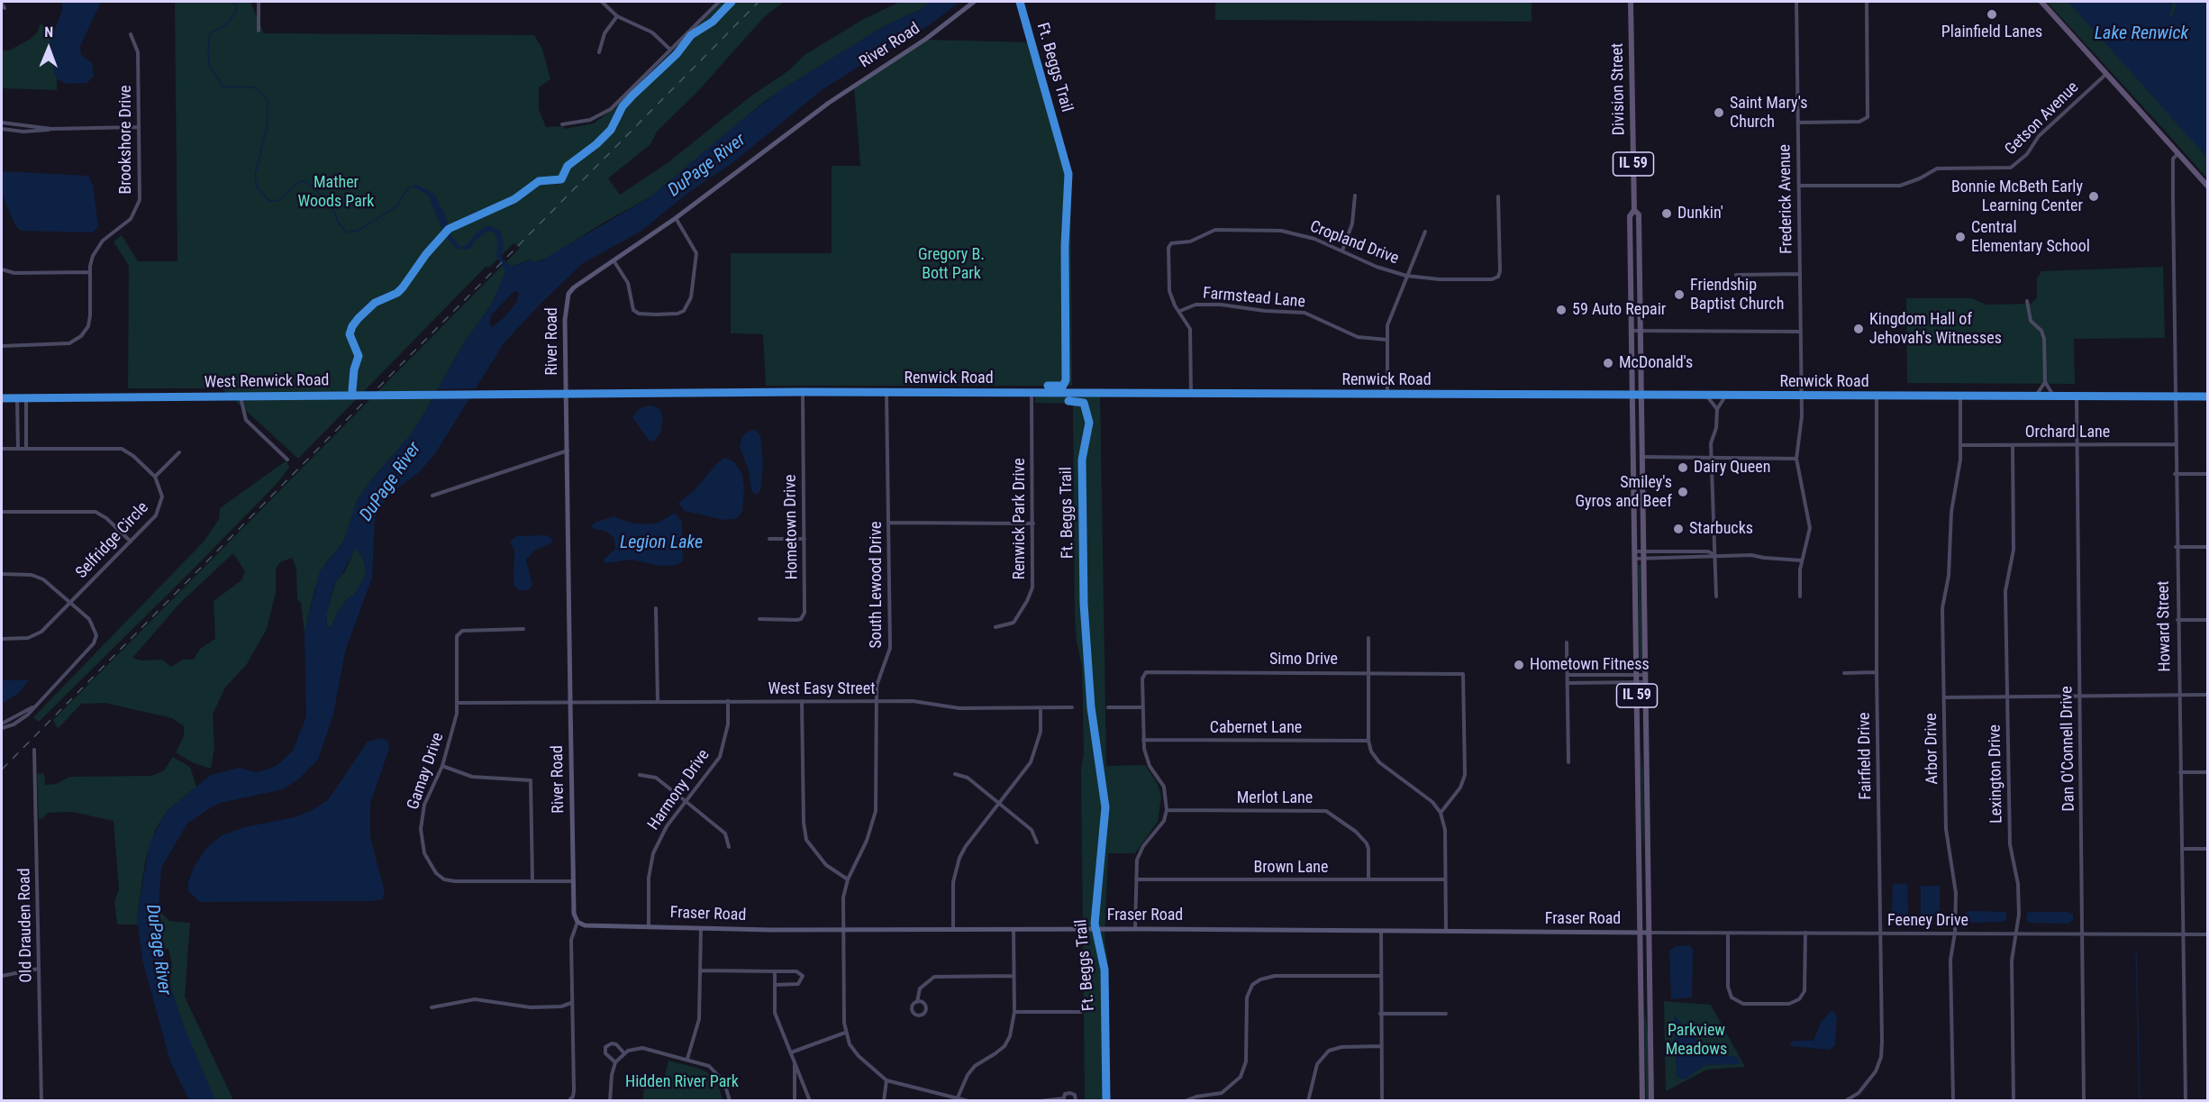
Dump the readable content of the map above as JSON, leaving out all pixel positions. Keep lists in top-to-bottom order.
{
  "streets": {
    "main road": ["Division Street", "IL 59"],
    "street": [
      "River Road",
      "Getson Avenue",
      "Brookshore Drive",
      "Frederick Avenue",
      "Cropland Drive",
      "Farmstead Lane",
      "Renwick Road",
      "West Renwick Road",
      "Orchard Lane",
      "Renwick Park Drive",
      "Hometown Drive",
      "Selfridge Circle",
      "South Lewood Drive",
      "Howard Street",
      "Simo Drive",
      "West Easy Street",
      "Cabernet Lane",
      "Arbor Drive",
      "Dan O'Connell Drive",
      "Fairfield Drive",
      "Gamay Drive",
      "Lexington Drive",
      "Harmony Drive",
      "Merlot Lane",
      "Brown Lane",
      "Fraser Road",
      "Feeney Drive",
      "Old Drauden Road"
    ],
    "cycle path": ["Ft. Beggs Trail"]
  },
  "crossings": [
    ["River Road", "Renwick Road"],
    ["River Road", "West Renwick Road"],
    ["River Road", "West Easy Street"],
    ["River Road", "Gamay Drive"],
    ["River Road", "Fraser Road"],
    ["Division Street", "IL 59"],
    ["Division Street", "Renwick Road"],
    ["Getson Avenue", "Frederick Avenue"],
    ["IL 59", "Renwick Road"],
    ["IL 59", "Fraser Road"],
    ["IL 59", "Feeney Drive"],
    ["Frederick Avenue", "Renwick Road"],
    ["Cropland Drive", "Farmstead Lane"],
    ["Renwick Road", "West Renwick Road"],
    ["Renwick Road", "Renwick Park Drive"],
    ["Renwick Road", "Hometown Drive"],
    ["Renwick Road", "South Lewood Drive"],
    ["Renwick Road", "Howard Street"],
    ["Renwick Road", "Arbor Drive"],
    ["Renwick Road", "Dan O'Connell Drive"],
    ["Renwick Road", "Fairfield Drive"],
    ["Orchard Lane", "Howard Street"],
    ["Orchard Lane", "Arbor Drive"],
    ["Orchard Lane", "Dan O'Connell Drive"],
    ["Orchard Lane", "Lexington Drive"],
    ["South Lewood Drive", "West Easy Street"],
    ["South Lewood Drive", "Fraser Road"],
    ["Howard Street", "Feeney Drive"],
    ["West Easy Street", "Gamay Drive"],
    ["West Easy Street", "Harmony Drive"],
    ["Arbor Drive", "Feeney Drive"],
    ["Dan O'Connell Drive", "Feeney Drive"],
    ["Fairfield Drive", "Feeney Drive"],
    ["Lexington Drive", "Feeney Drive"],
    ["Harmony Drive", "Fraser Road"],
    ["Merlot Lane", "Brown Lane"],
    ["Fraser Road", "Feeney Drive"]
  ],
  "water": ["Lake Renwick", "DuPage River", "Legion Lake"],
  "parks": [
    "Mather Woods Park",
    "Gregory B. Bott Park",
    "Parkview Meadows",
    "Hidden River Park"
  ],
  "places": [
    "Plainfield Lanes",
    "Saint Mary's Church",
    "Bonnie McBeth Early Learning Center",
    "Dunkin'",
    "Central Elementary School",
    "Friendship Baptist Church",
    "59 Auto Repair",
    "Kingdom Hall of Jehovah's Witnesses",
    "McDonald's",
    "Dairy Queen",
    "Smiley's Gyros and Beef",
    "Starbucks",
    "Hometown Fitness"
  ],
  "north": "top"
}
